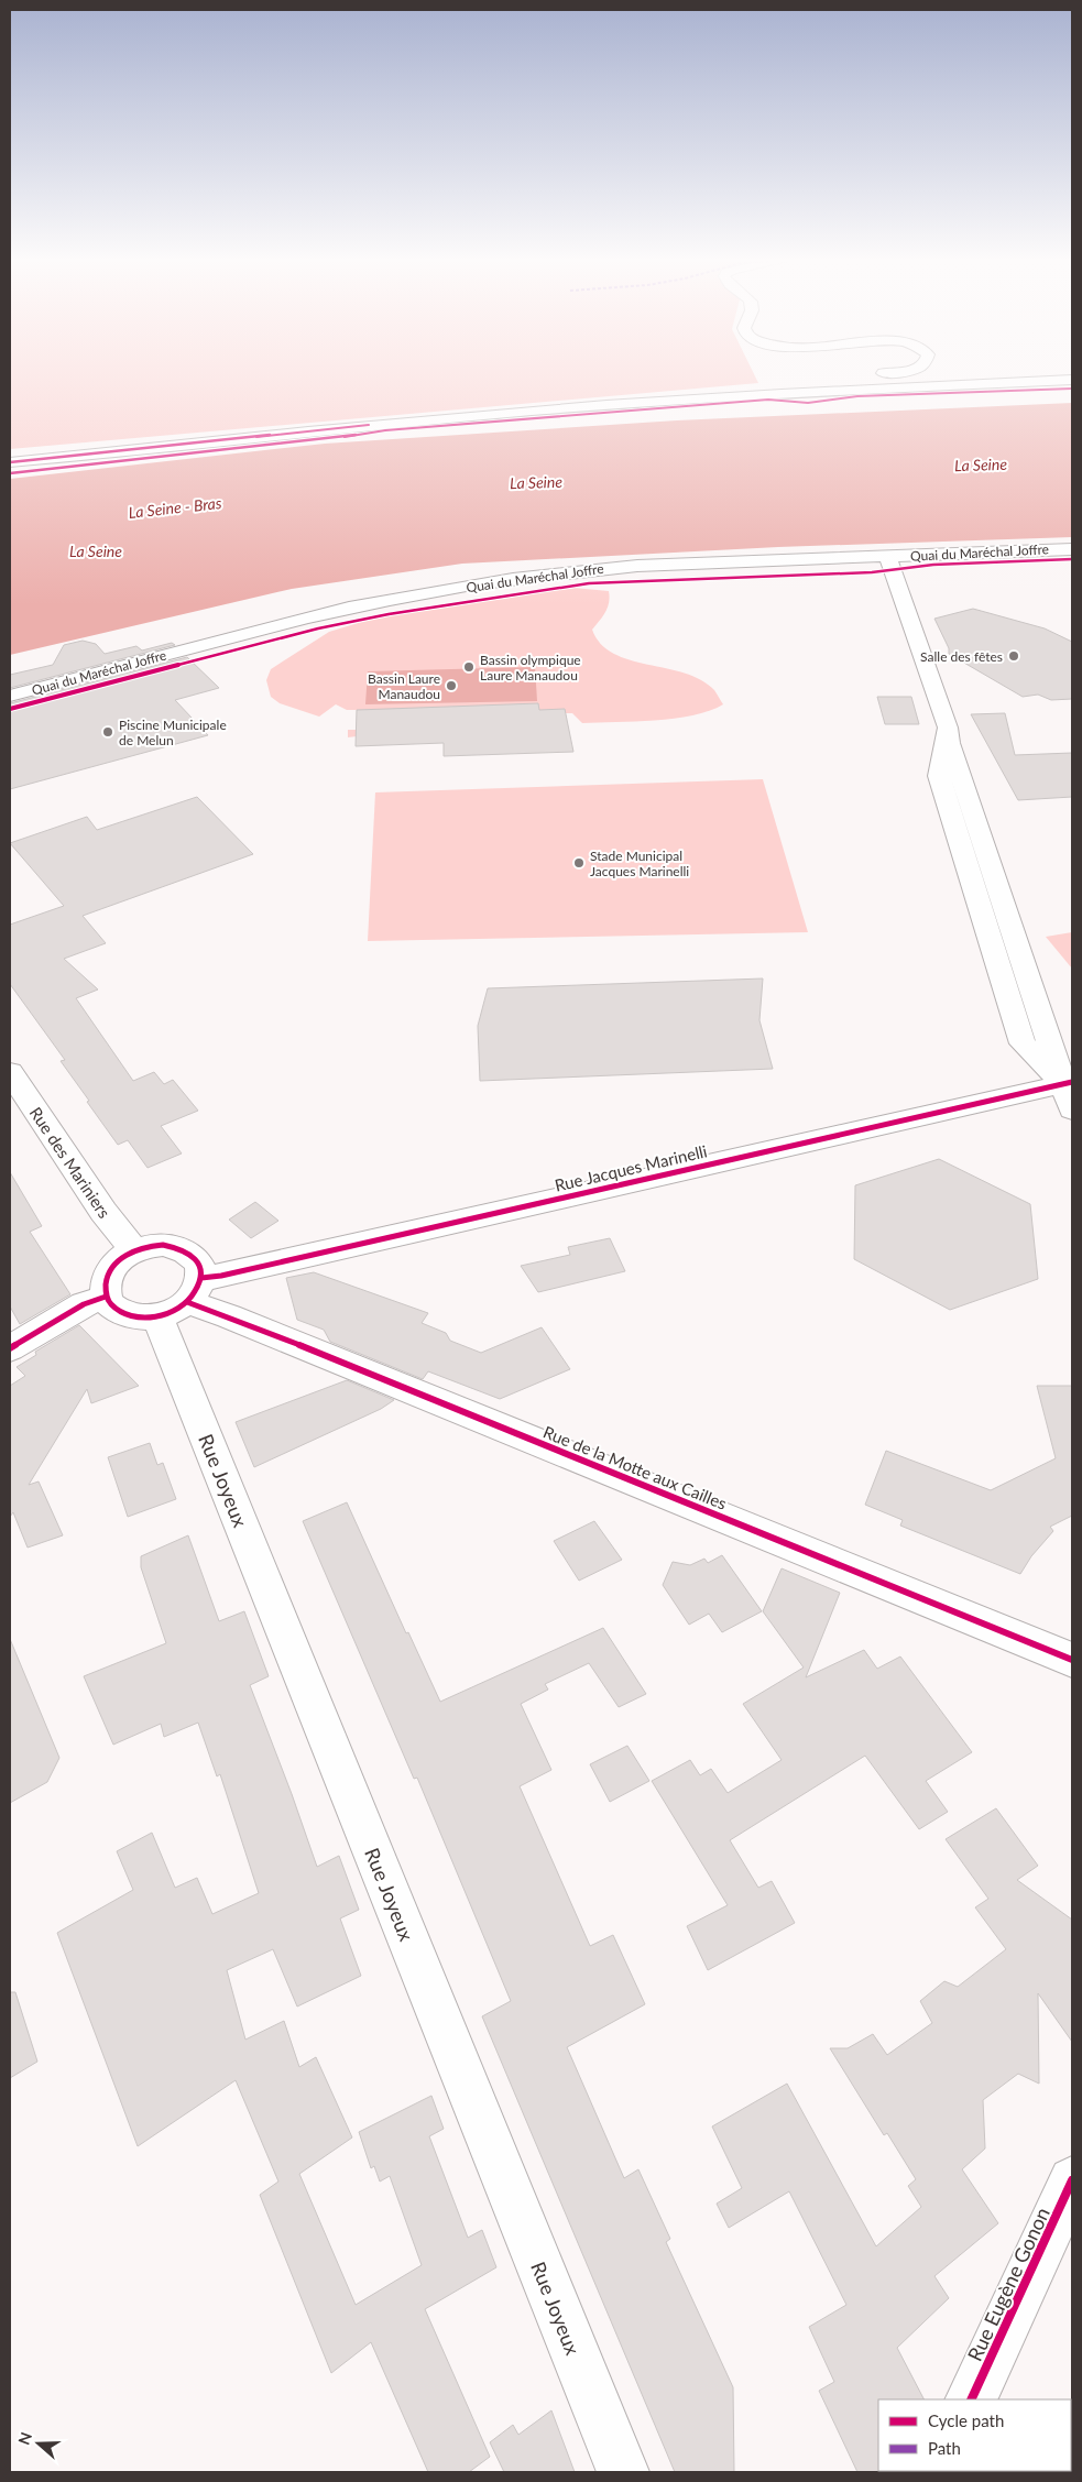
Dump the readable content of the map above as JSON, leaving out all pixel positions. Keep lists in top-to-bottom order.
{
  "streets": {
    "street": [
      "Quai du Maréchal Joffre",
      "Rue des Mariniers",
      "Rue Jacques Marinelli",
      "Rue de la Motte aux Cailles",
      "Rue Joyeux",
      "Rue Eugène Gonon"
    ]
  },
  "crossings": [
    ["Rue des Mariniers", "Rue Jacques Marinelli"],
    ["Rue des Mariniers", "Rue de la Motte aux Cailles"],
    ["Rue des Mariniers", "Rue Joyeux"],
    ["Rue Jacques Marinelli", "Rue de la Motte aux Cailles"],
    ["Rue Jacques Marinelli", "Rue Joyeux"],
    ["Rue de la Motte aux Cailles", "Rue Joyeux"]
  ],
  "water": ["La Seine", "La Seine - Bras"],
  "places": [
    "Salle des fêtes",
    "Bassin olympique Laure Manaudou",
    "Bassin Laure Manaudou",
    "Piscine Municipale de Melun",
    "Stade Municipal Jacques Marinelli"
  ],
  "legend": ["Cycle path", "Path"],
  "north": "left"
}
